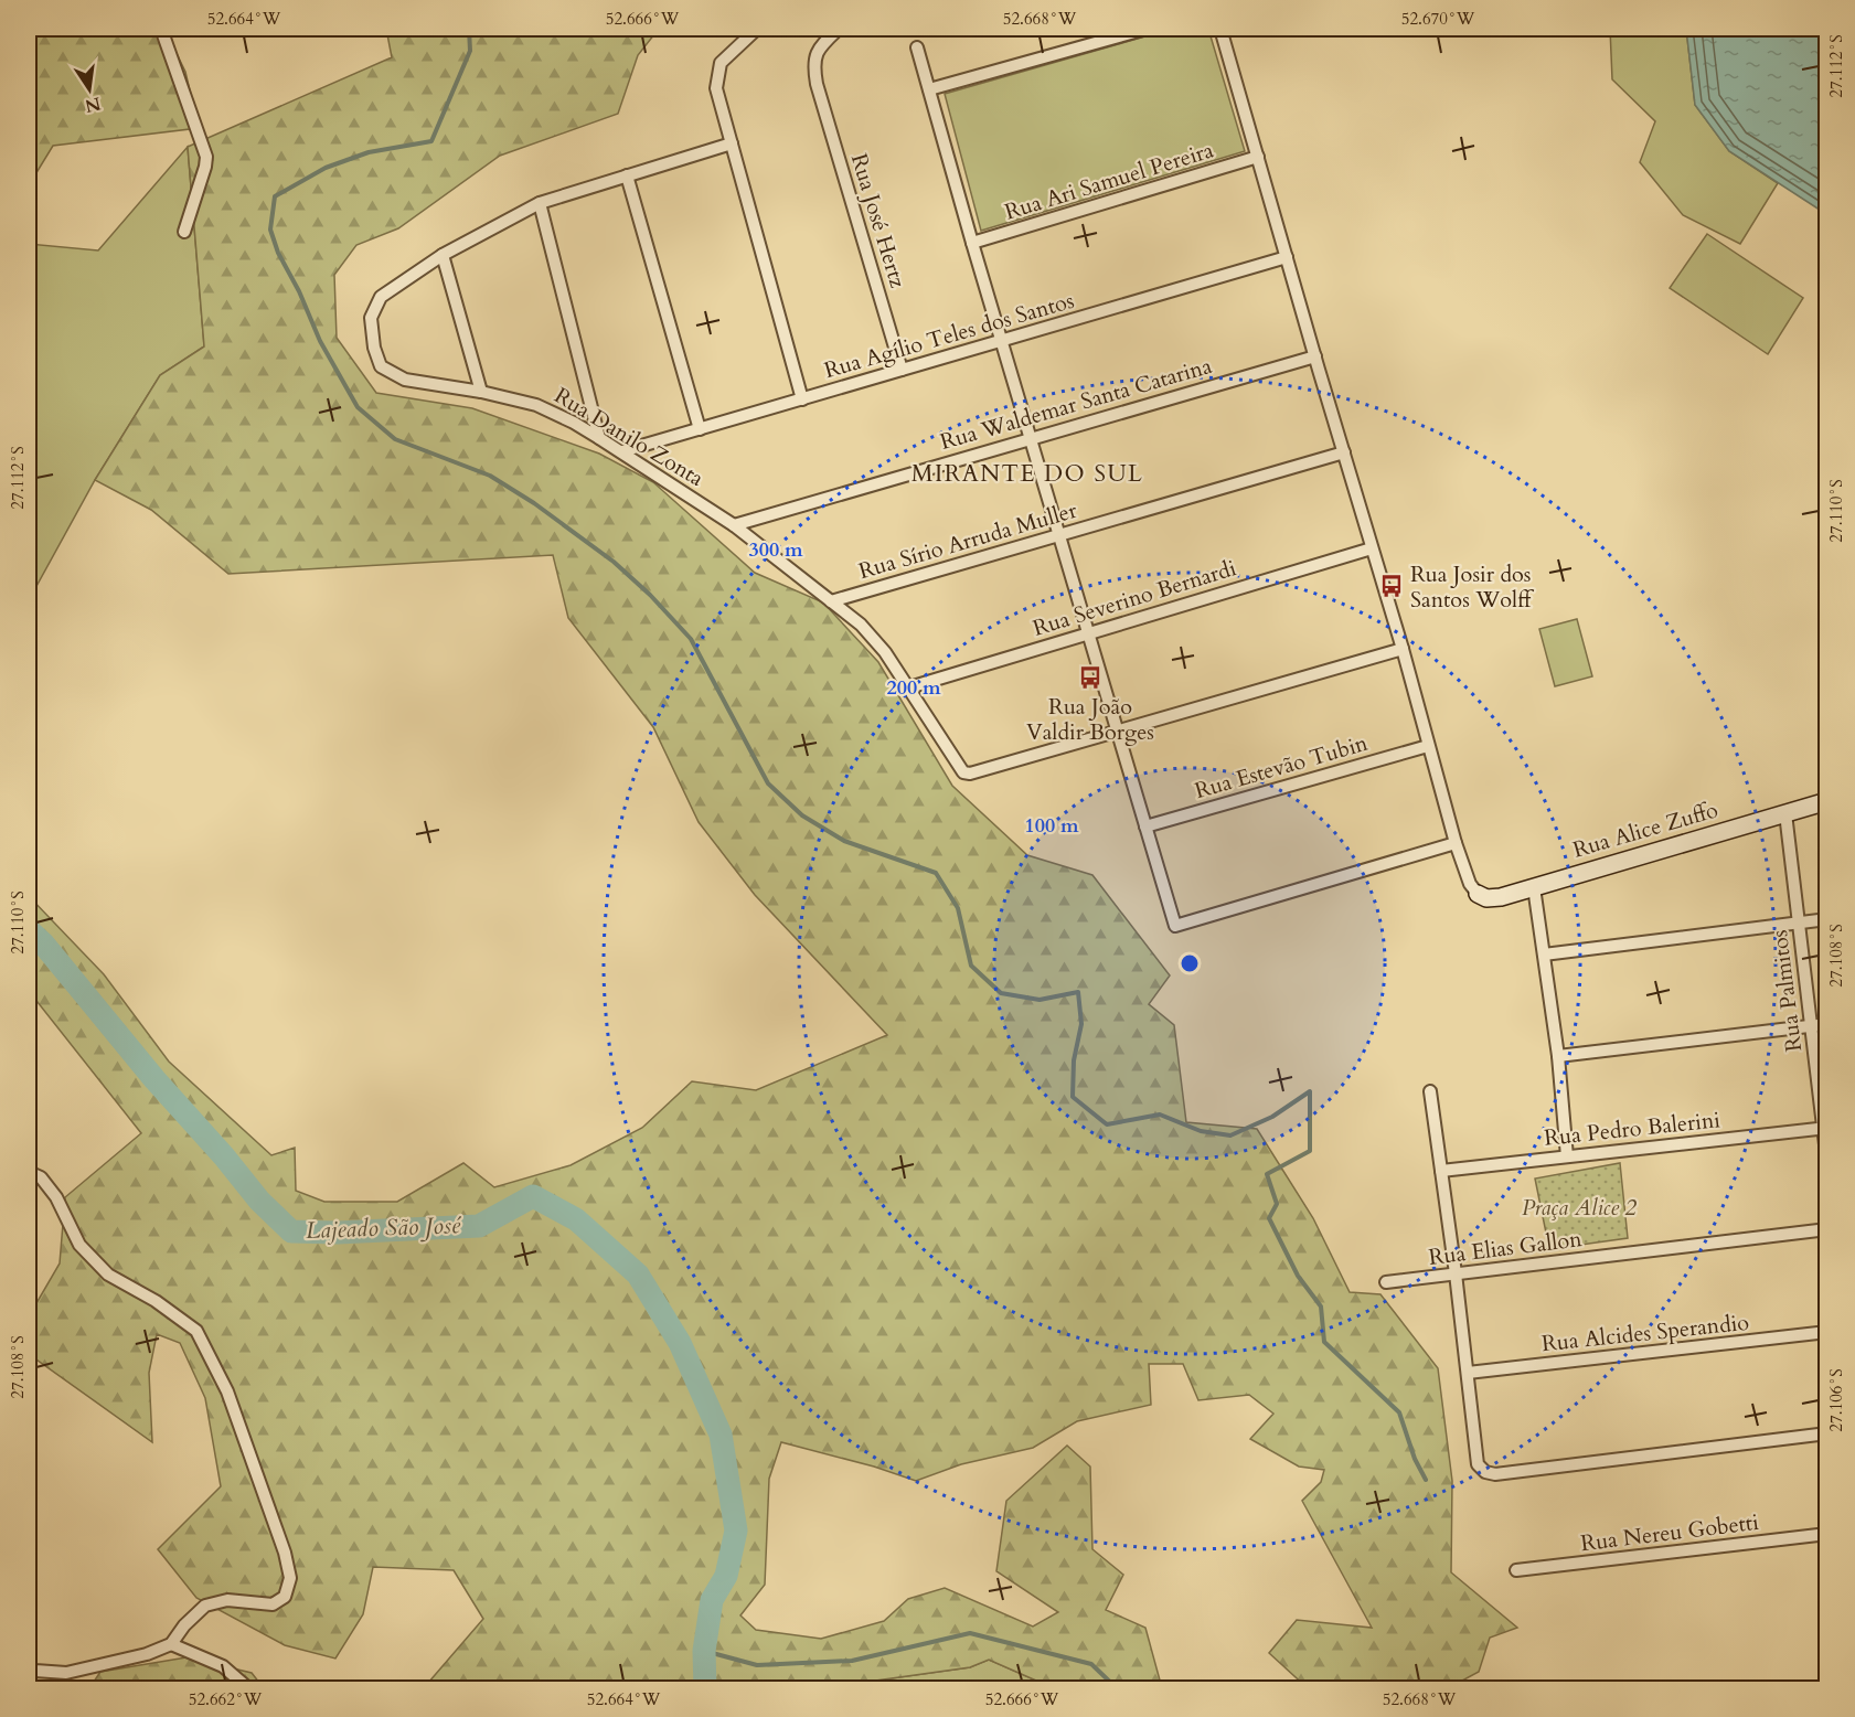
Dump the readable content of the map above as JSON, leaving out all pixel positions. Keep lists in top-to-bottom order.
{
  "streets": {
    "street": [
      "Rua Ari Samuel Pereira",
      "Rua José Hertz",
      "Rua Agílio Teles dos Santos",
      "Rua Waldemar Santa Catarina",
      "Rua Danilo Zonta",
      "Rua Sírio Arruda Muller",
      "Rua Severino Bernardi",
      "Rua Estevão Tubin",
      "Rua Alice Zuffo",
      "Rua Palmitos",
      "Rua Pedro Balerini",
      "Rua Elias Gallon",
      "Rua Alcides Sperandio",
      "Rua Nereu Gobetti"
    ]
  },
  "crossings": [
    ["Rua José Hertz", "Rua Agílio Teles dos Santos"],
    ["Rua Agílio Teles dos Santos", "Rua Danilo Zonta"],
    ["Rua Waldemar Santa Catarina", "Rua Danilo Zonta"],
    ["Rua Danilo Zonta", "Rua Sírio Arruda Muller"],
    ["Rua Danilo Zonta", "Rua Severino Bernardi"],
    ["Rua Alice Zuffo", "Rua Palmitos"],
    ["Rua Palmitos", "Rua Pedro Balerini"]
  ],
  "districts": ["MIRANTE DO SUL"],
  "water": ["Lajeado São José"],
  "parks": ["Praça Alice 2"],
  "places": {
    "bus stop": ["Rua Josir dos Santos Wolff", "Rua João Valdir Borges"]
  },
  "north": "bottom",
  "coordinates": [
    "52.664°W",
    "52.666°W",
    "52.668°W",
    "52.670°W",
    "27.112°S",
    "27.110°S",
    "27.108°S",
    "27.106°S",
    "52.662°W"
  ],
  "rings": ["300 m", "200 m", "100 m"]
}
